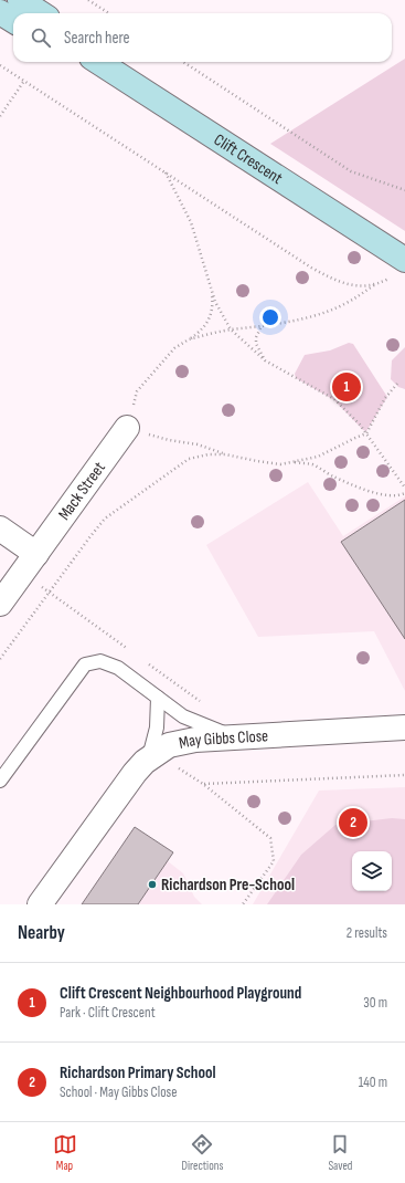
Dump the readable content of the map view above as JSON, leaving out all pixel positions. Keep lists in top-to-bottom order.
{
  "streets": {
    "street": ["Clift Crescent", "Mack Street", "May Gibbs Close"]
  },
  "places": ["Richardson Pre-School"],
  "page": {
    "search": "Search here",
    "pins": ["1", "2"],
    "heading": ["Nearby", "2 results"],
    "list": [
      {
        "mark": "1",
        "name": "Clift Crescent Neighbourhood Playground",
        "note": "Park · Clift Crescent",
        "value": "30 m"
      },
      {
        "mark": "2",
        "name": "Richardson Primary School",
        "note": "School · May Gibbs Close",
        "value": "140 m"
      }
    ],
    "nav": ["Map", "Directions", "Saved"]
  }
}
